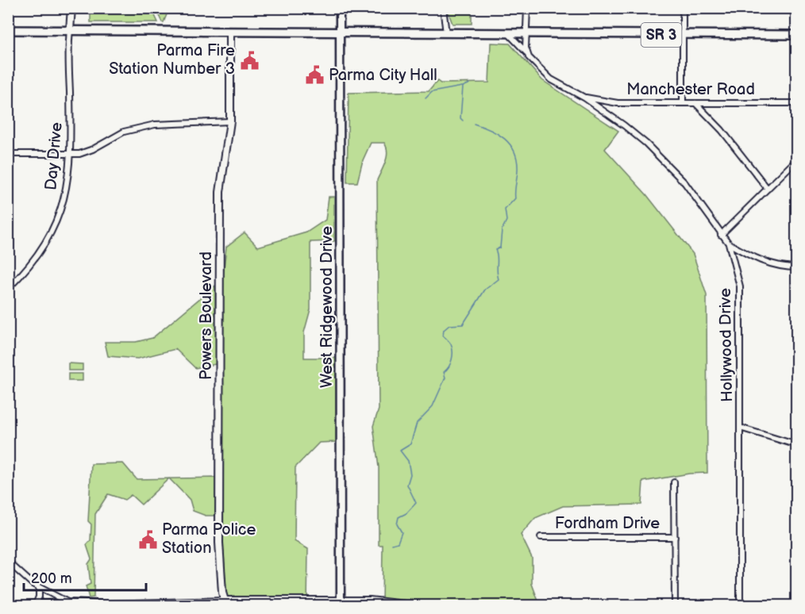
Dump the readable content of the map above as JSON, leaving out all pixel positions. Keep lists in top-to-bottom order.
{
  "streets": {
    "main road": ["SR 3", "West Ridgewood Drive"],
    "street": [
      "Manchester Road",
      "Day Drive",
      "Powers Boulevard",
      "Hollywood Drive",
      "Fordham Drive"
    ]
  },
  "crossings": [
    ["SR 3", "Day Drive"],
    ["SR 3", "West Ridgewood Drive"],
    ["SR 3", "Powers Boulevard"],
    ["SR 3", "Hollywood Drive"],
    ["Manchester Road", "Hollywood Drive"]
  ],
  "places": {
    "public building": ["Parma Fire Station Number 3", "Parma City Hall", "Parma Police Station"]
  },
  "scale_bar": "200 m"
}
